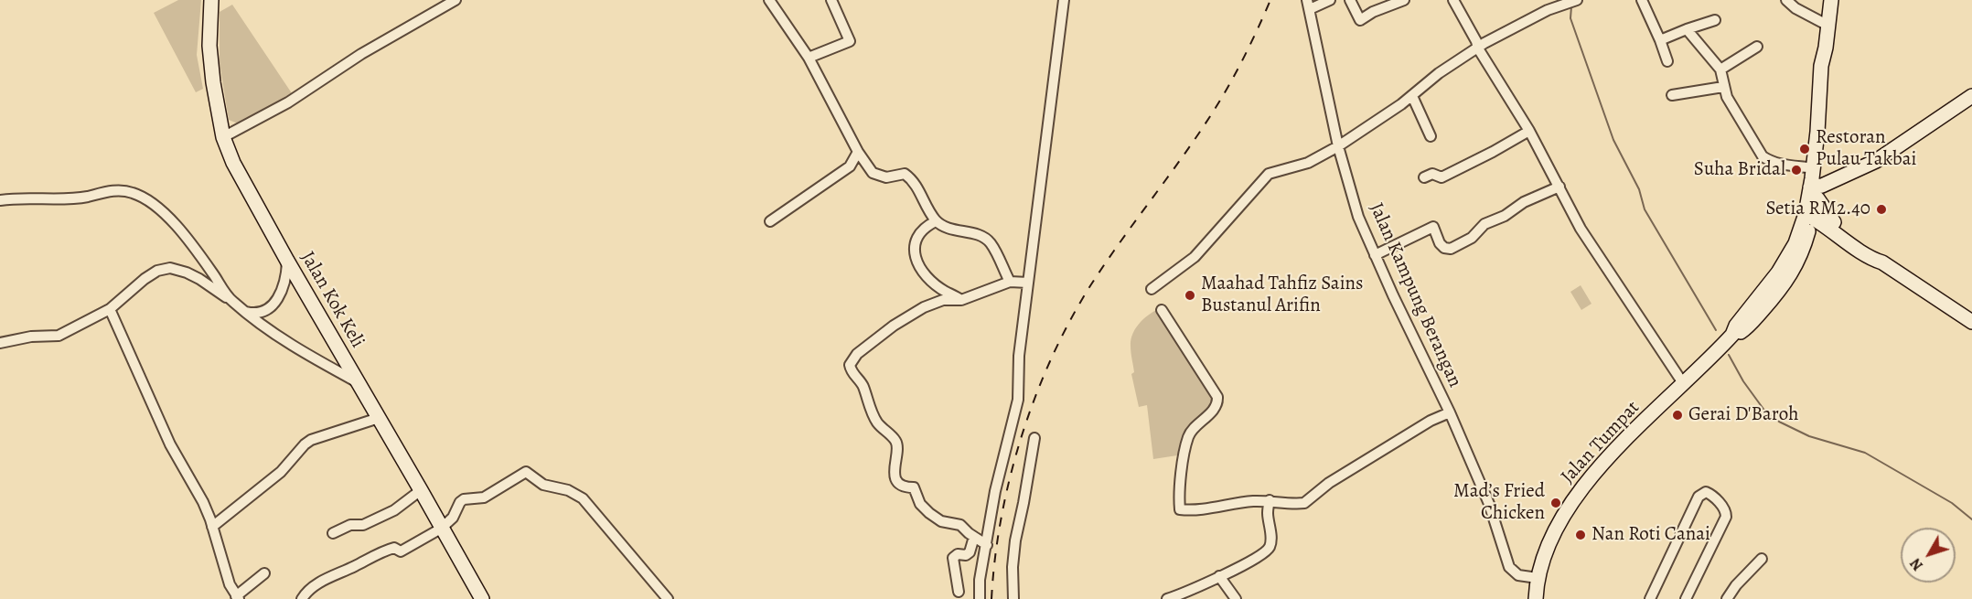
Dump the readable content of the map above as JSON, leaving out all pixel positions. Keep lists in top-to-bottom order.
{
  "streets": {
    "main road": ["Jalan Kok Keli", "Jalan Tumpat"],
    "street": ["Jalan Kampung Berangan"]
  },
  "crossings": [
    ["Jalan Kampung Berangan", "Jalan Tumpat"]
  ],
  "places": [
    "Restoran Pulau Takbai",
    "Suha Bridal",
    "Setia RM2.40",
    "Maahad Tahfiz Sains Bustanul Arifin",
    "Gerai D'Baroh",
    "Mad’s Fried Chicken",
    "Nan Roti Canai"
  ],
  "north": "bottom left"
}
